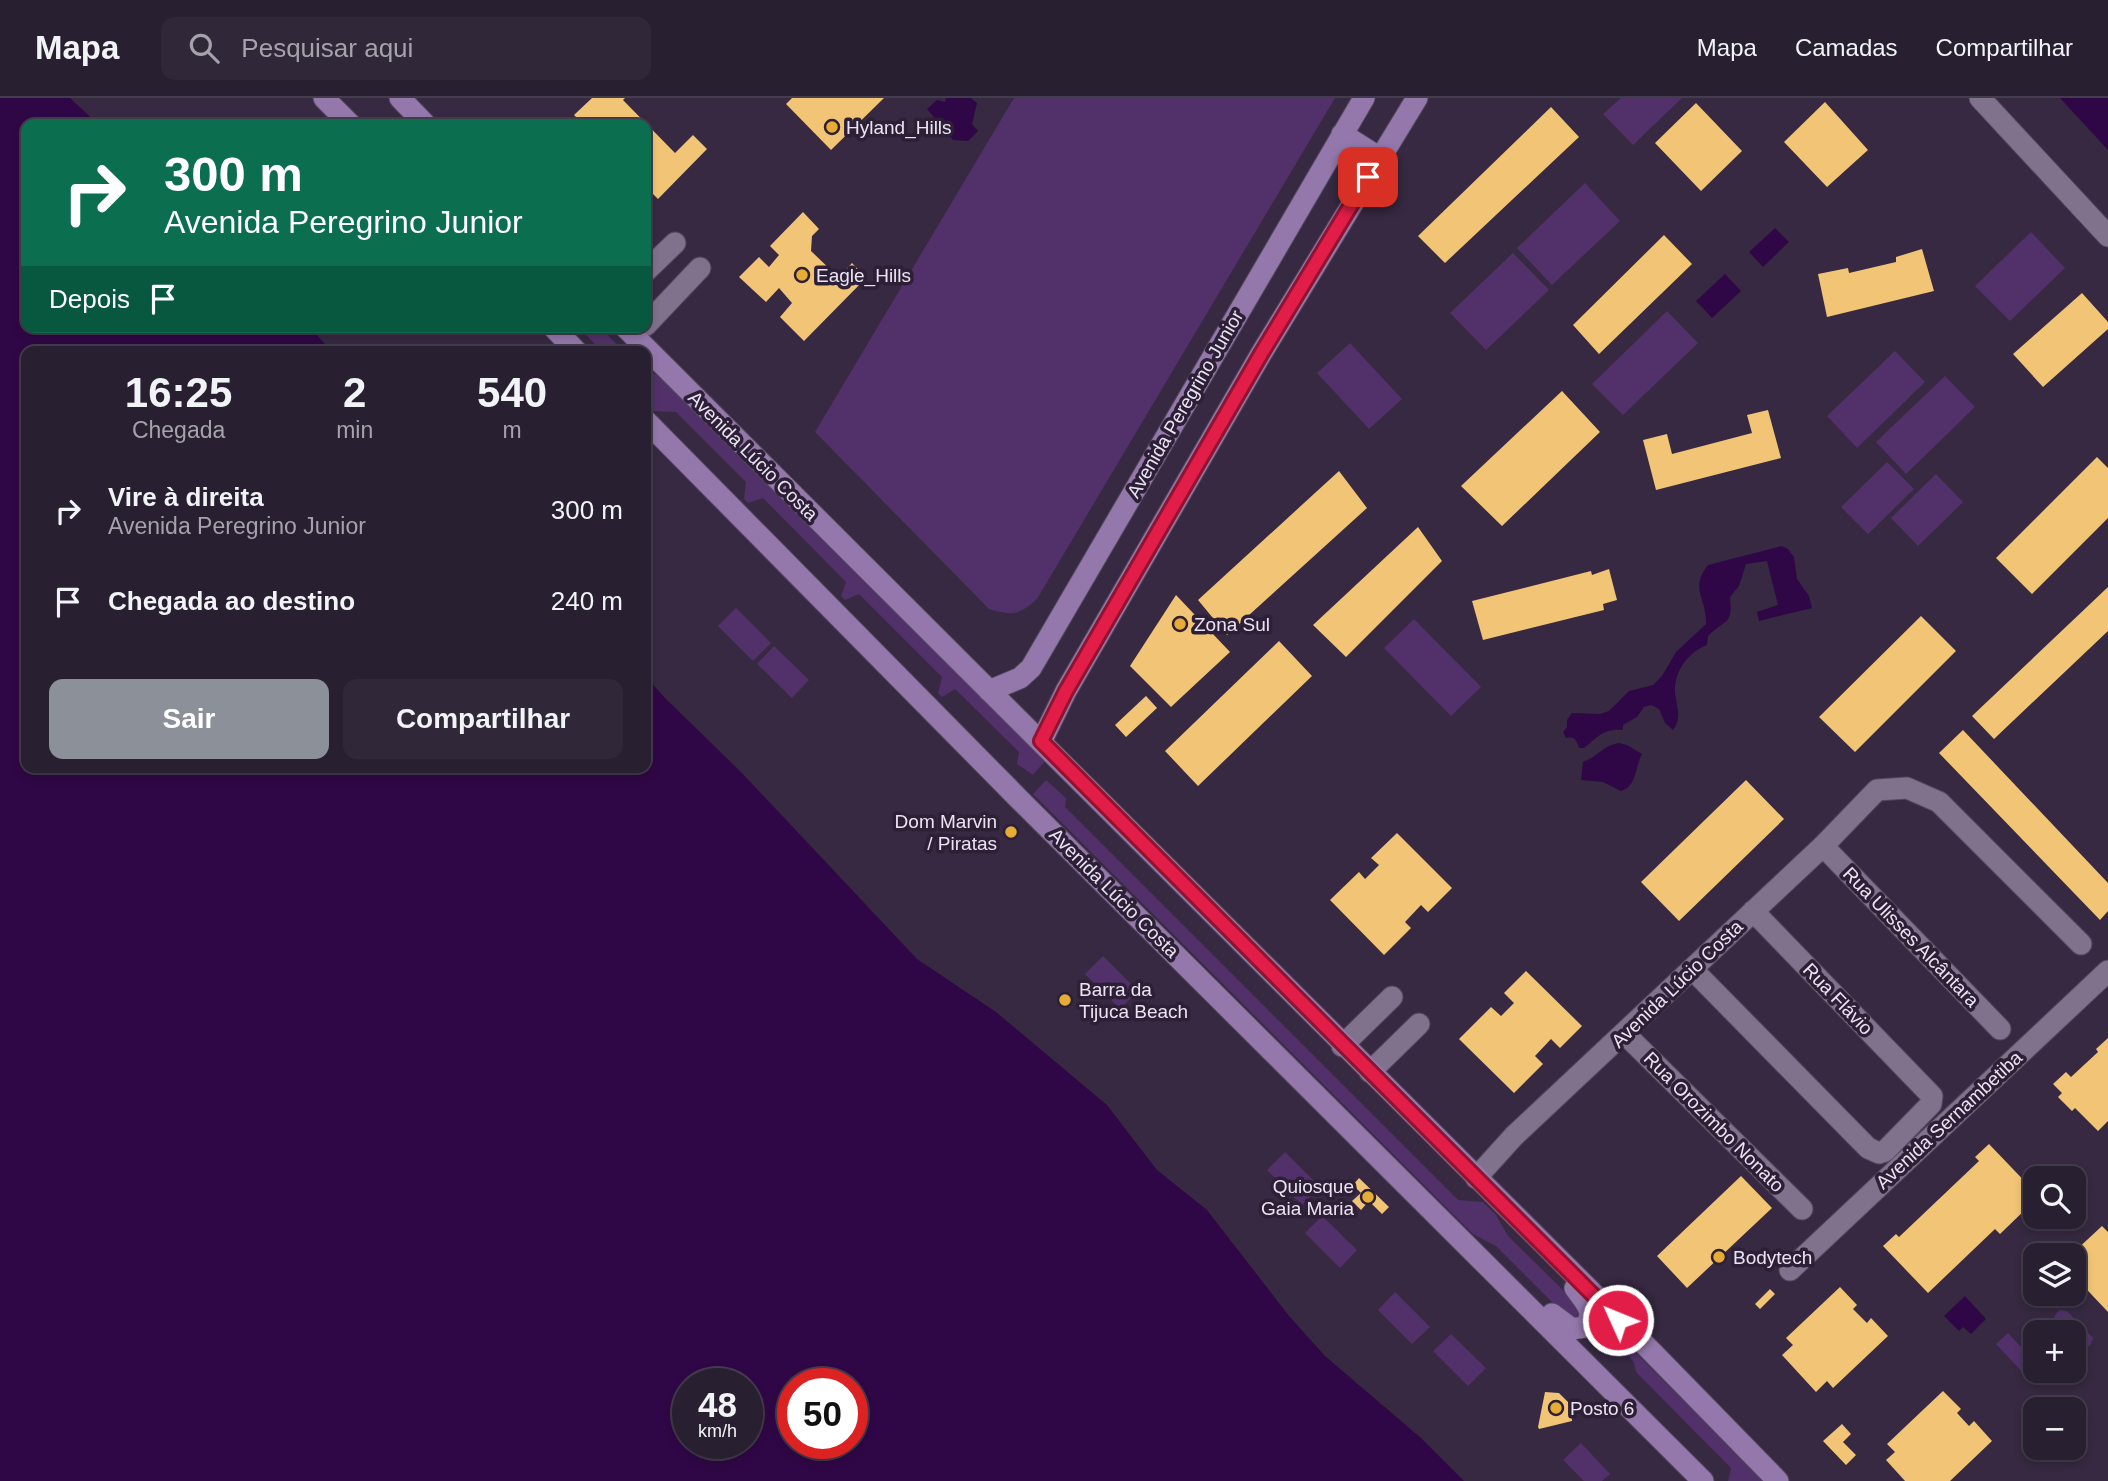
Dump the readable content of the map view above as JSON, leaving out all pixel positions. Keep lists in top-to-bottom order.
{
  "streets": {
    "main road": ["Avenida Peregrino Junior", "Avenida Lúcio Costa"],
    "street": [
      "Rua Ulisses Alcântara",
      "Rua Flávio",
      "Avenida Sernambetiba",
      "Rua Orozimbo Nonato"
    ]
  },
  "crossings": [
    ["Avenida Peregrino Junior", "Avenida Lúcio Costa"],
    ["Avenida Lúcio Costa", "Rua Ulisses Alcântara"],
    ["Avenida Lúcio Costa", "Rua Flávio"],
    ["Avenida Lúcio Costa", "Rua Orozimbo Nonato"]
  ],
  "places": [
    "Hyland_Hills",
    "Eagle_Hills",
    "Zona Sul",
    "Dom Marvin / Piratas",
    "Barra da Tijuca Beach",
    "Quiosque Gaia Maria",
    "Bodytech",
    "Posto 6"
  ],
  "page": {
    "header": "Mapa",
    "search": "Pesquisar aqui",
    "nav": ["Mapa", "Camadas", "Compartilhar"],
    "turn": ["300 m", "Avenida Peregrino Junior"],
    "then": "Depois",
    "eta": [
      "16:25",
      "Chegada",
      "2",
      "min",
      "540",
      "m"
    ],
    "list": [
      {
        "name": "Vire à direita",
        "note": "Avenida Peregrino Junior",
        "value": "300 m"
      },
      {
        "name": "Chegada ao destino",
        "value": "240 m"
      }
    ],
    "buttons": ["Sair", "Compartilhar"],
    "map_buttons": ["+", "−"],
    "speed": "48 km/h",
    "limit": "50"
  }
}
